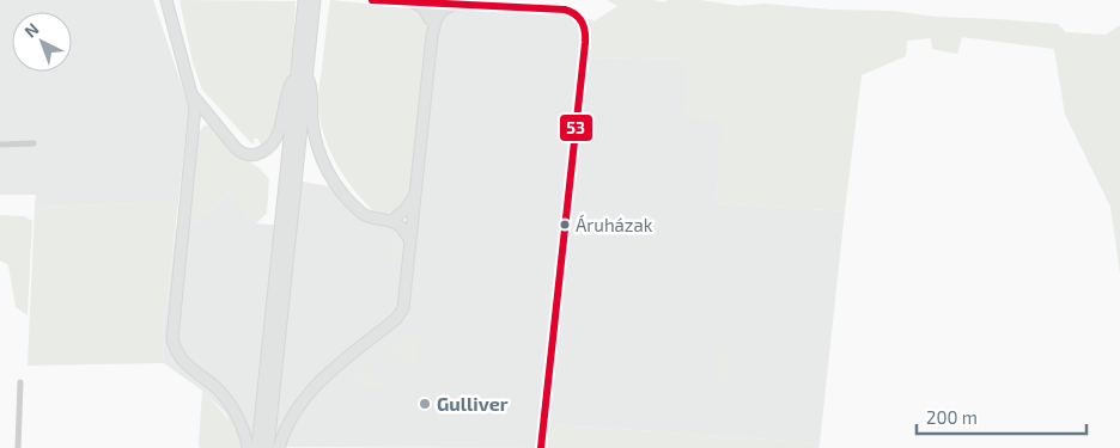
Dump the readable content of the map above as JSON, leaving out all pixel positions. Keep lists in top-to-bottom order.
{
  "places": ["Áruházak", "Gulliver"],
  "lines": ["transit line 53"],
  "scale_bar": "200 m",
  "north": "top left"
}
